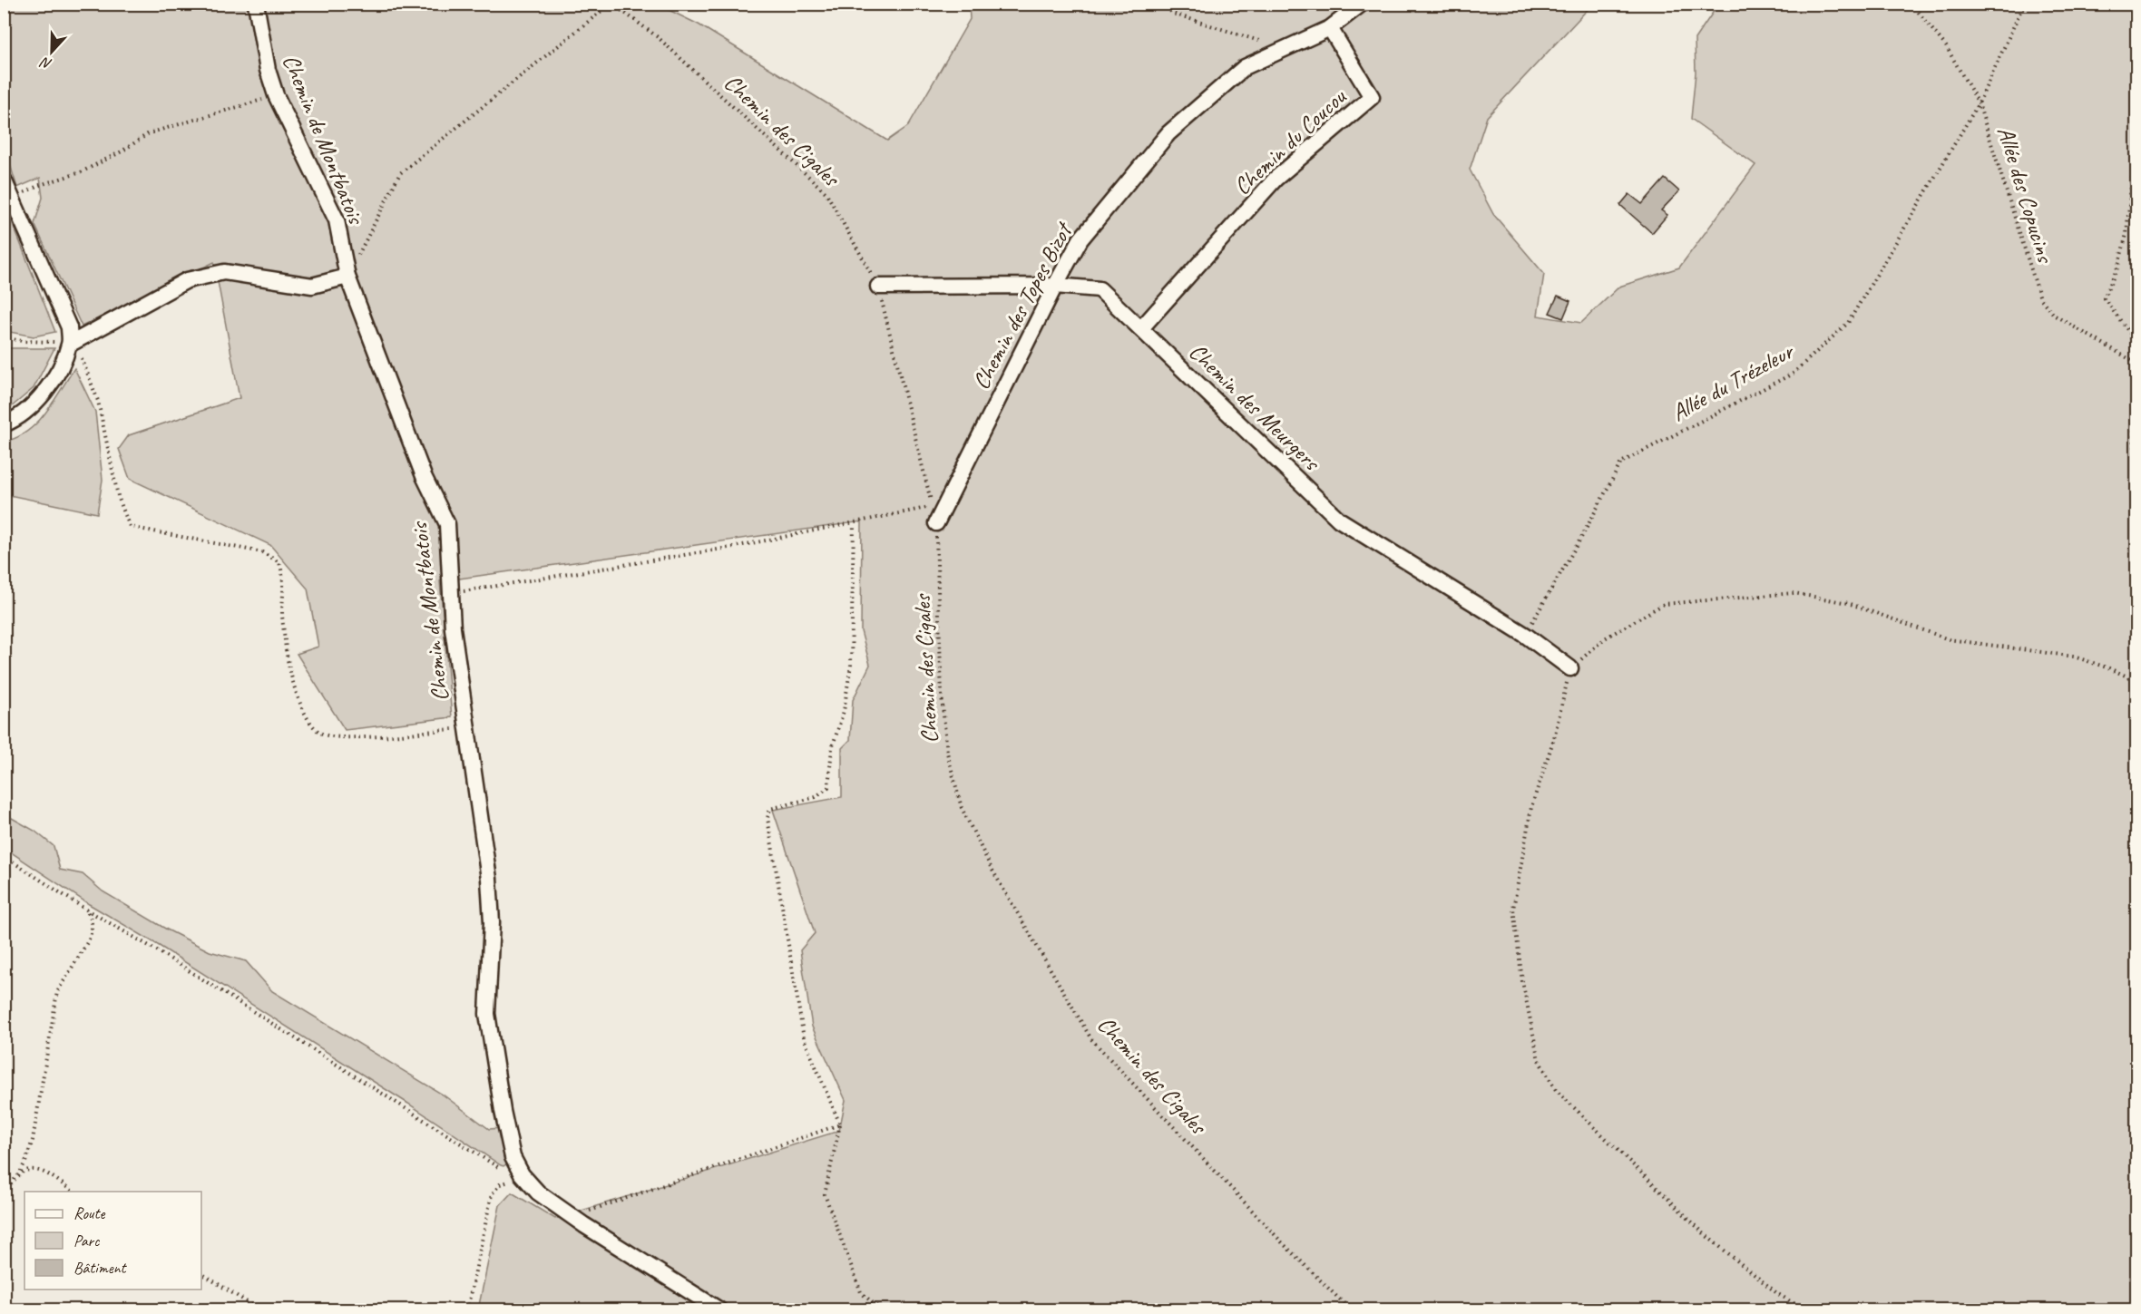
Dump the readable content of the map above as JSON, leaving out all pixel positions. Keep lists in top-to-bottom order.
{
  "streets": {
    "street": [
      "Chemin de Montbatois",
      "Chemin du Coucou",
      "Chemin des Topes Bizot",
      "Chemin des Meurgers"
    ],
    "path": ["Chemin des Cigales", "Allée des Copucins", "Allée du Trézeleur"]
  },
  "crossings": [
    ["Chemin des Cigales", "Chemin des Topes Bizot"],
    ["Chemin des Cigales", "Chemin des Meurgers"],
    ["Chemin du Coucou", "Chemin des Topes Bizot"],
    ["Chemin du Coucou", "Chemin des Meurgers"],
    ["Allée des Copucins", "Allée du Trézeleur"],
    ["Chemin des Topes Bizot", "Chemin des Meurgers"],
    ["Allée du Trézeleur", "Chemin des Meurgers"]
  ],
  "legend": ["Route", "Parc", "Bâtiment"],
  "north": "bottom"
}
